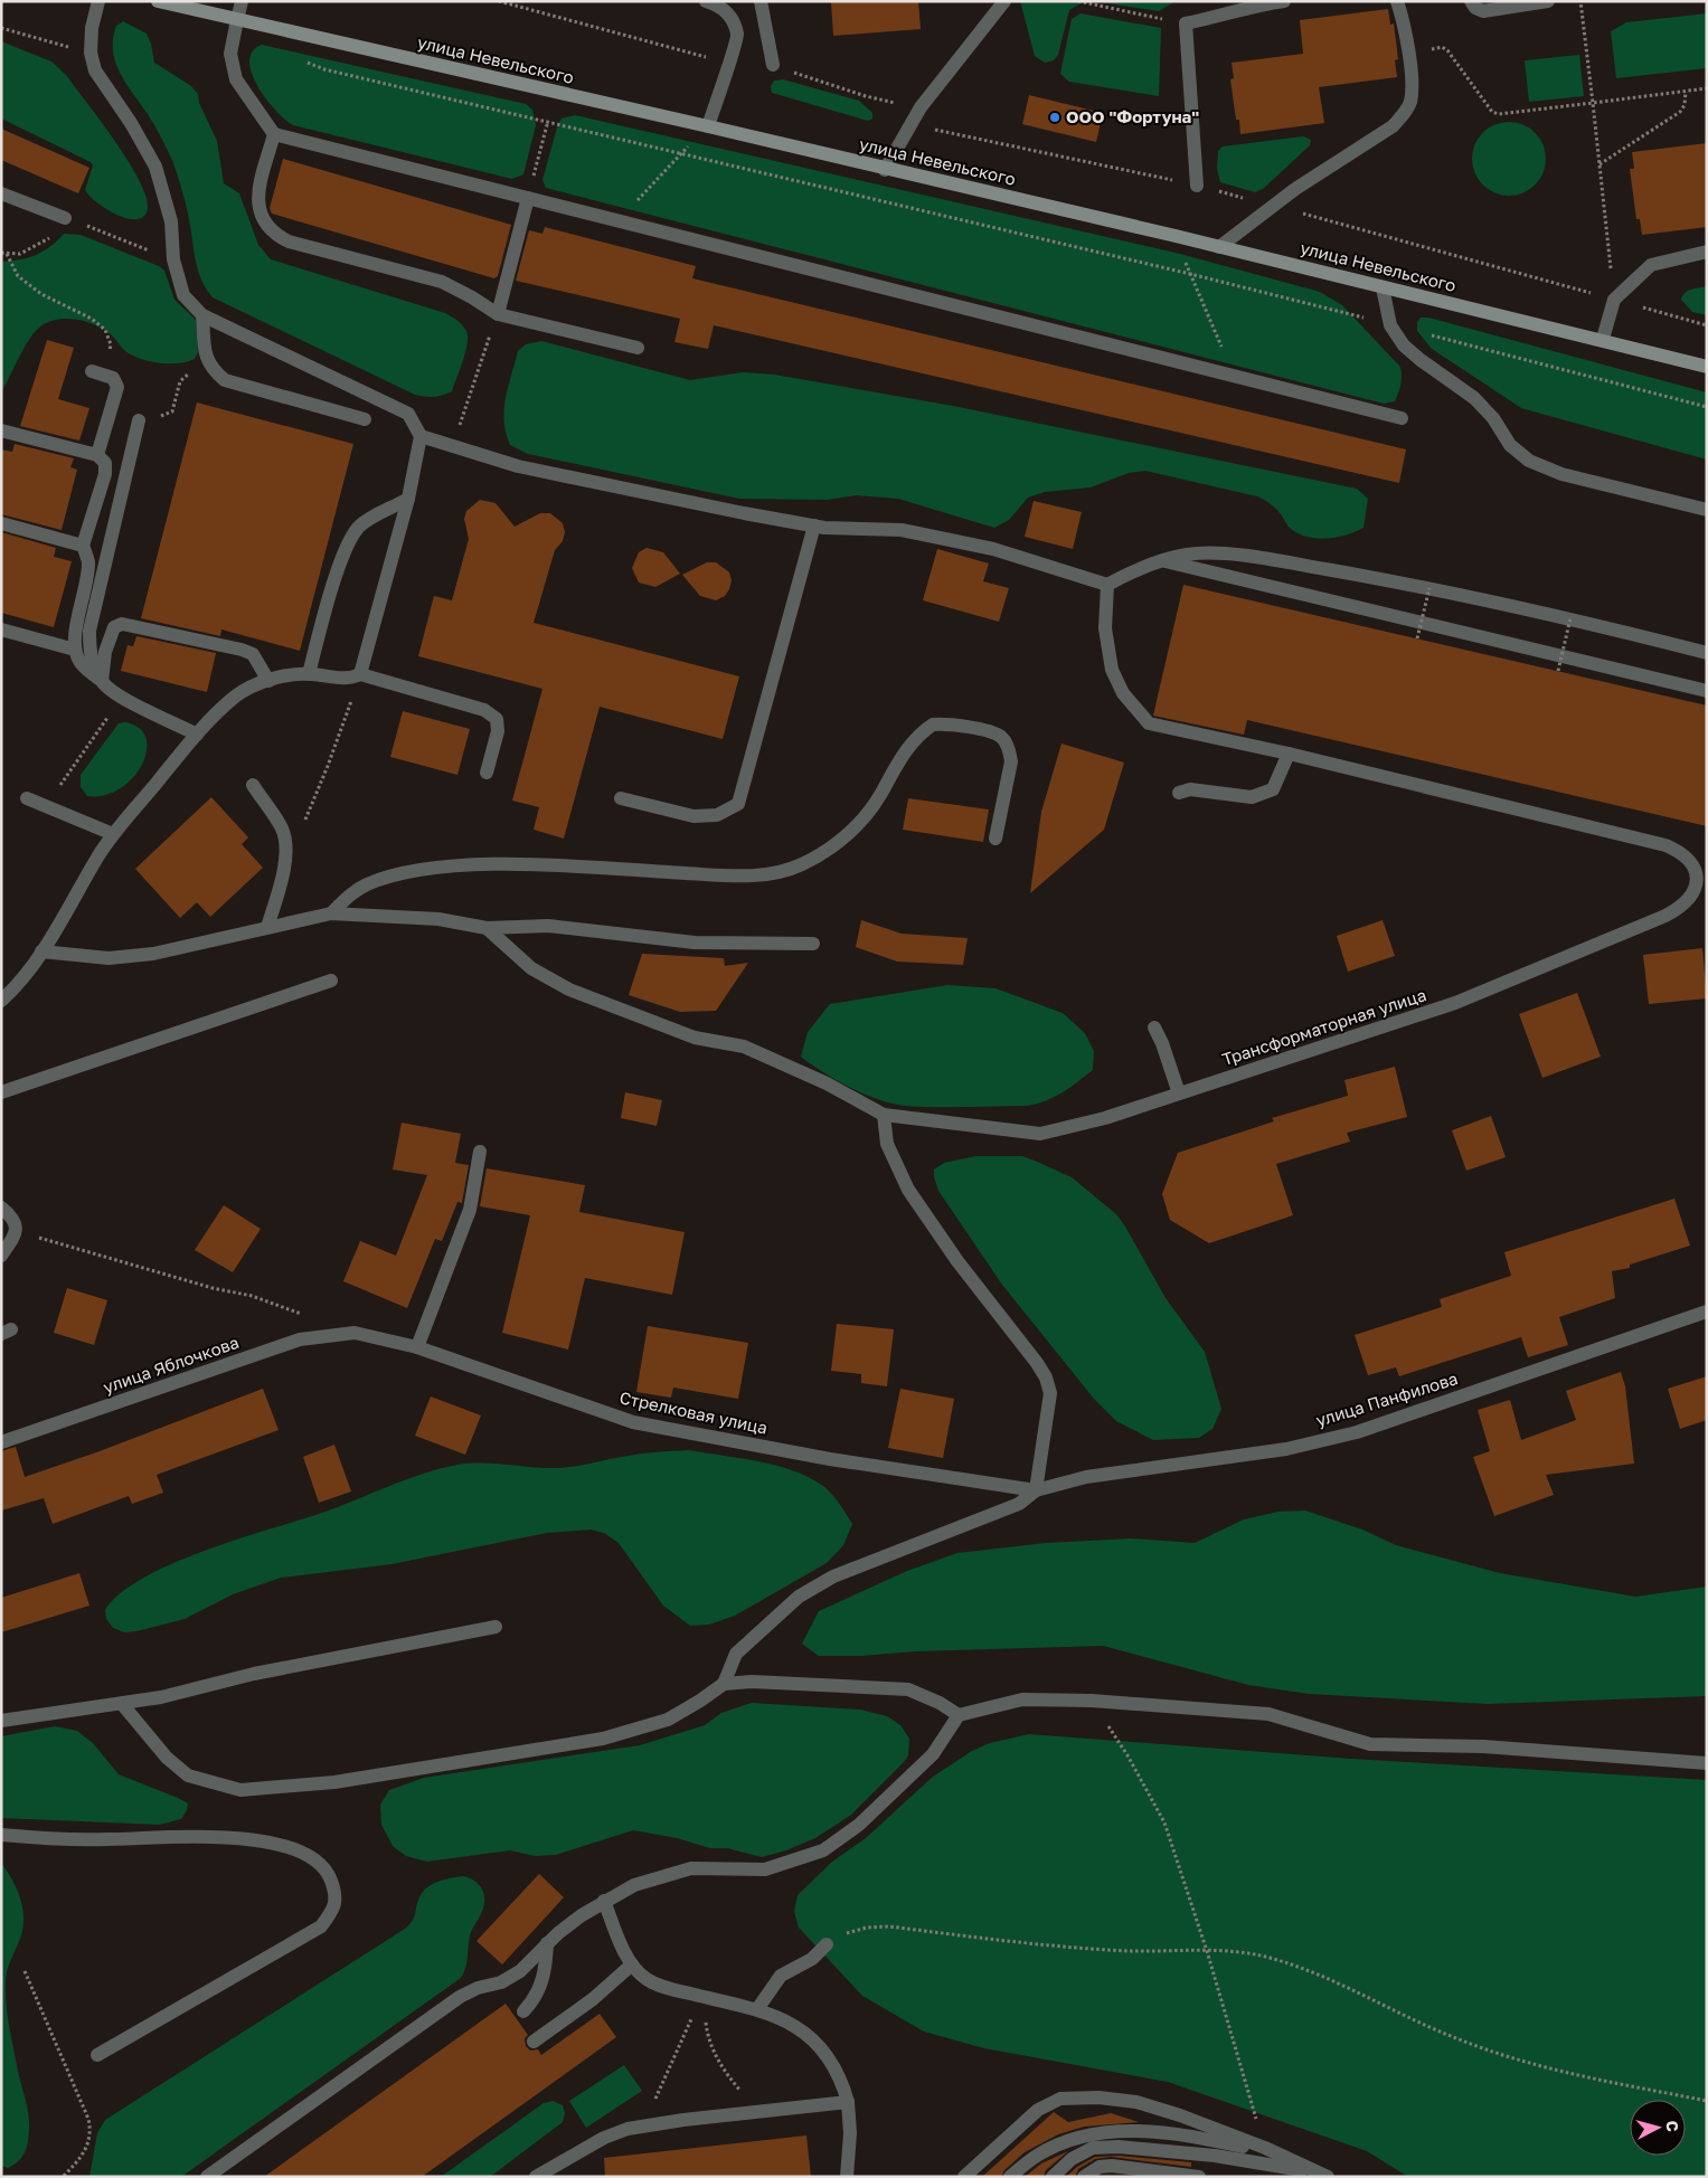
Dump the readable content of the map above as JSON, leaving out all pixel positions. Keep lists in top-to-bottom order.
{
  "streets": {
    "main road": ["улица Невельского"],
    "street": [
      "Трансформаторная улица",
      "улица Яблочкова",
      "улица Панфилова",
      "Стрелковая улица"
    ]
  },
  "crossings": [
    ["улица Яблочкова", "Стрелковая улица"],
    ["улица Панфилова", "Стрелковая улица"]
  ],
  "places": ["ООО \"Фортуна\""],
  "north": "right"
}
